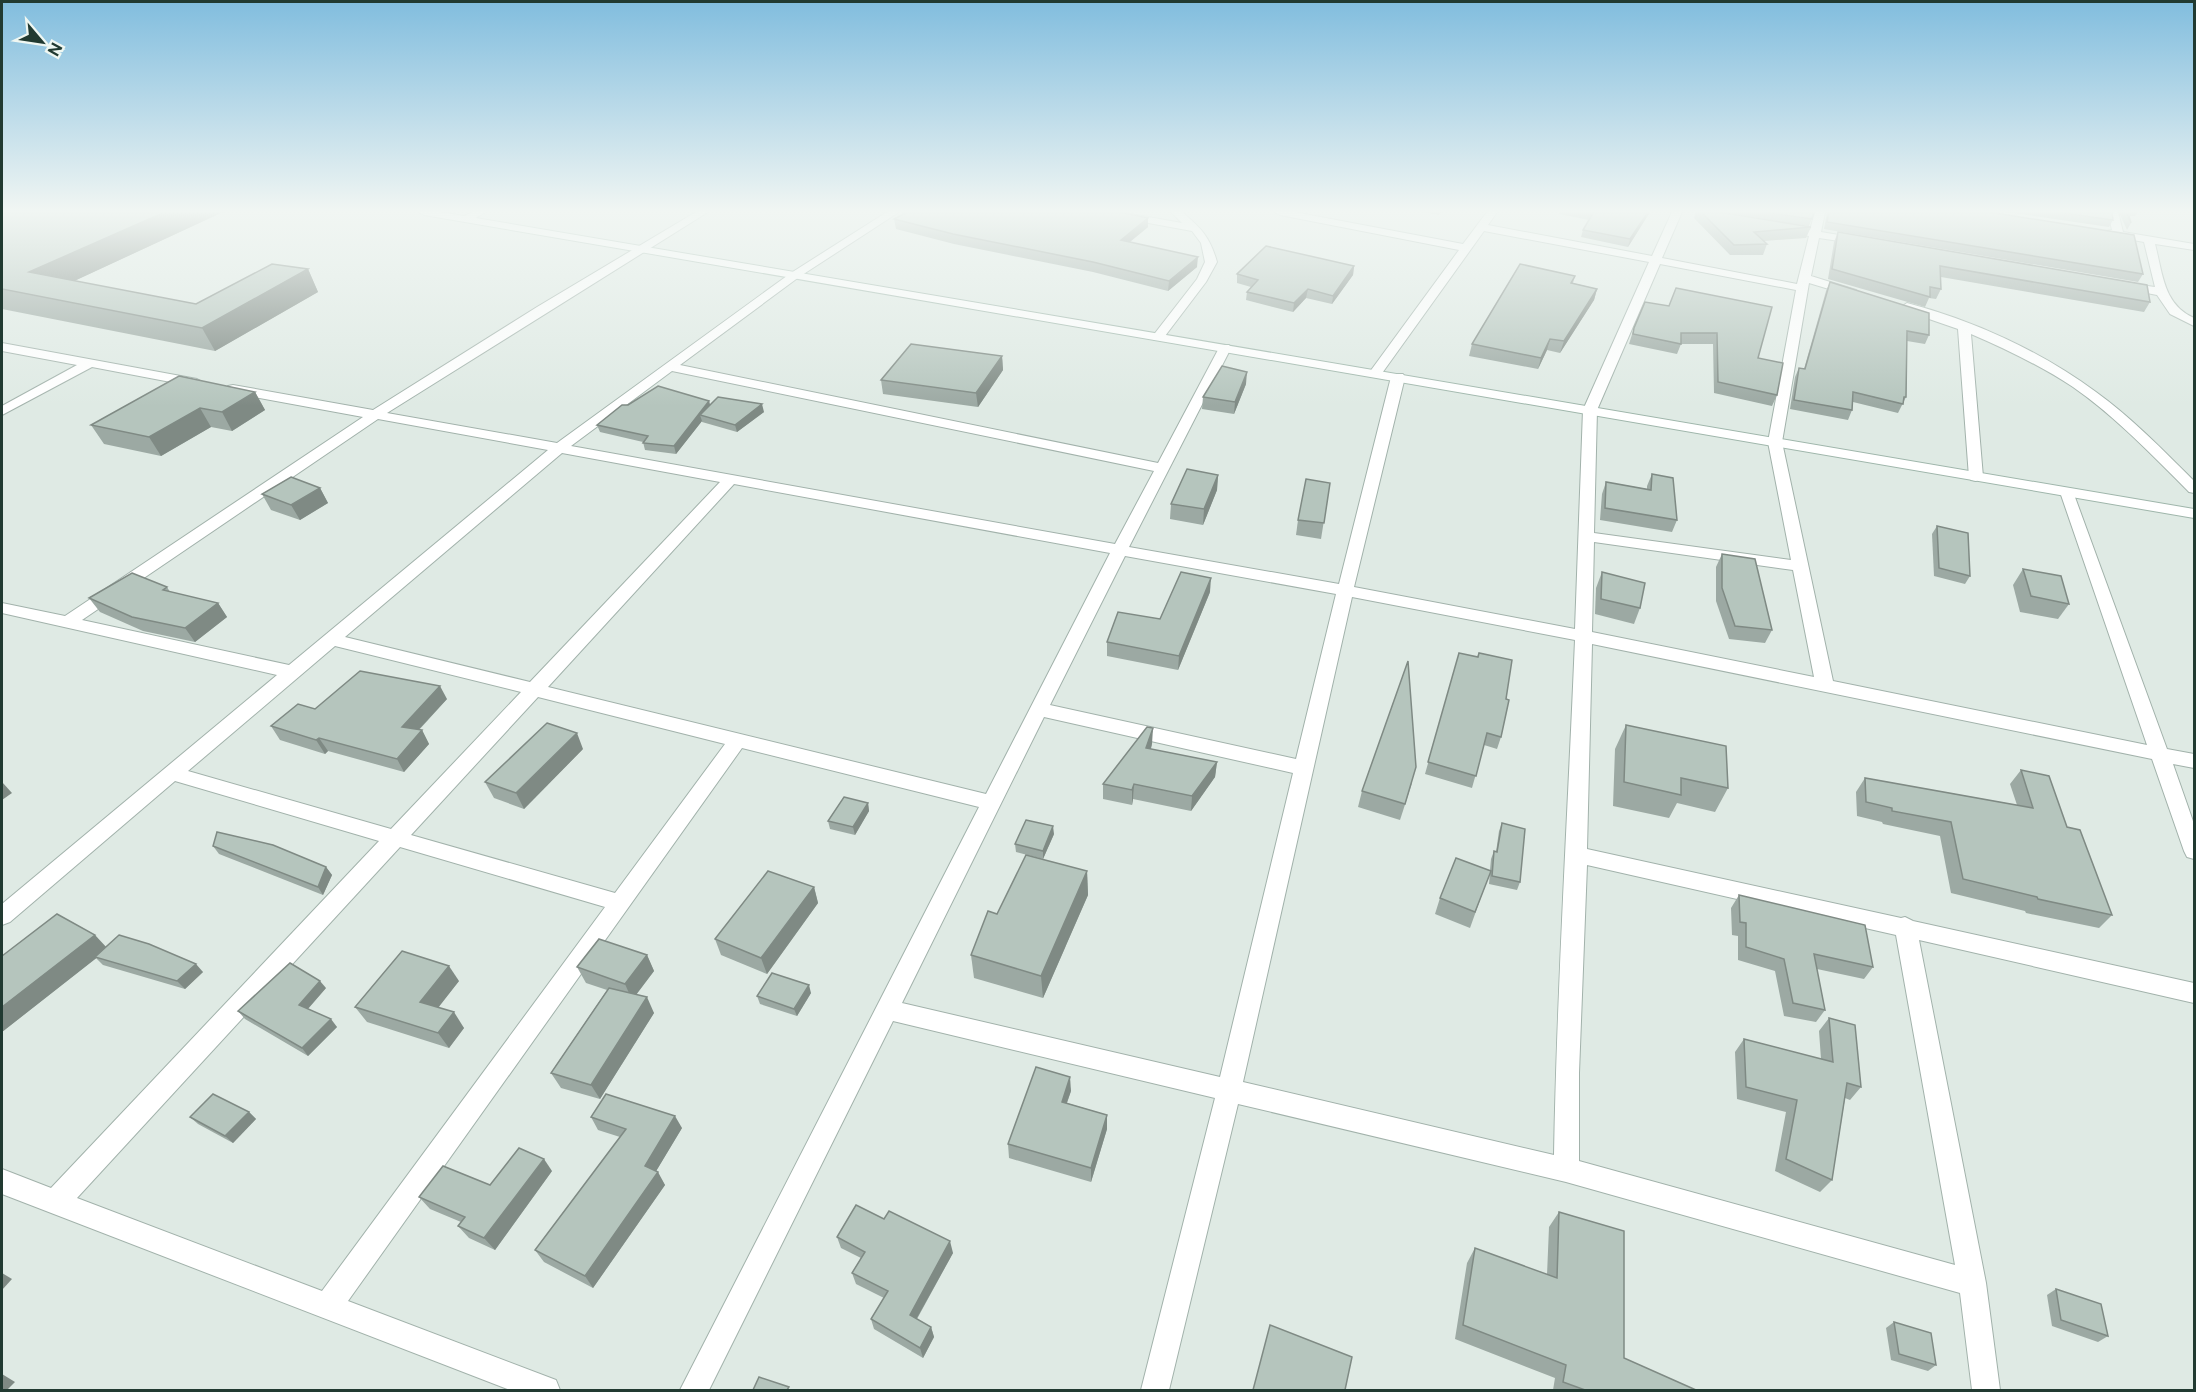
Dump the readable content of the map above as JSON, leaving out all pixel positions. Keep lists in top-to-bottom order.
{
  "north": "bottom right"
}
